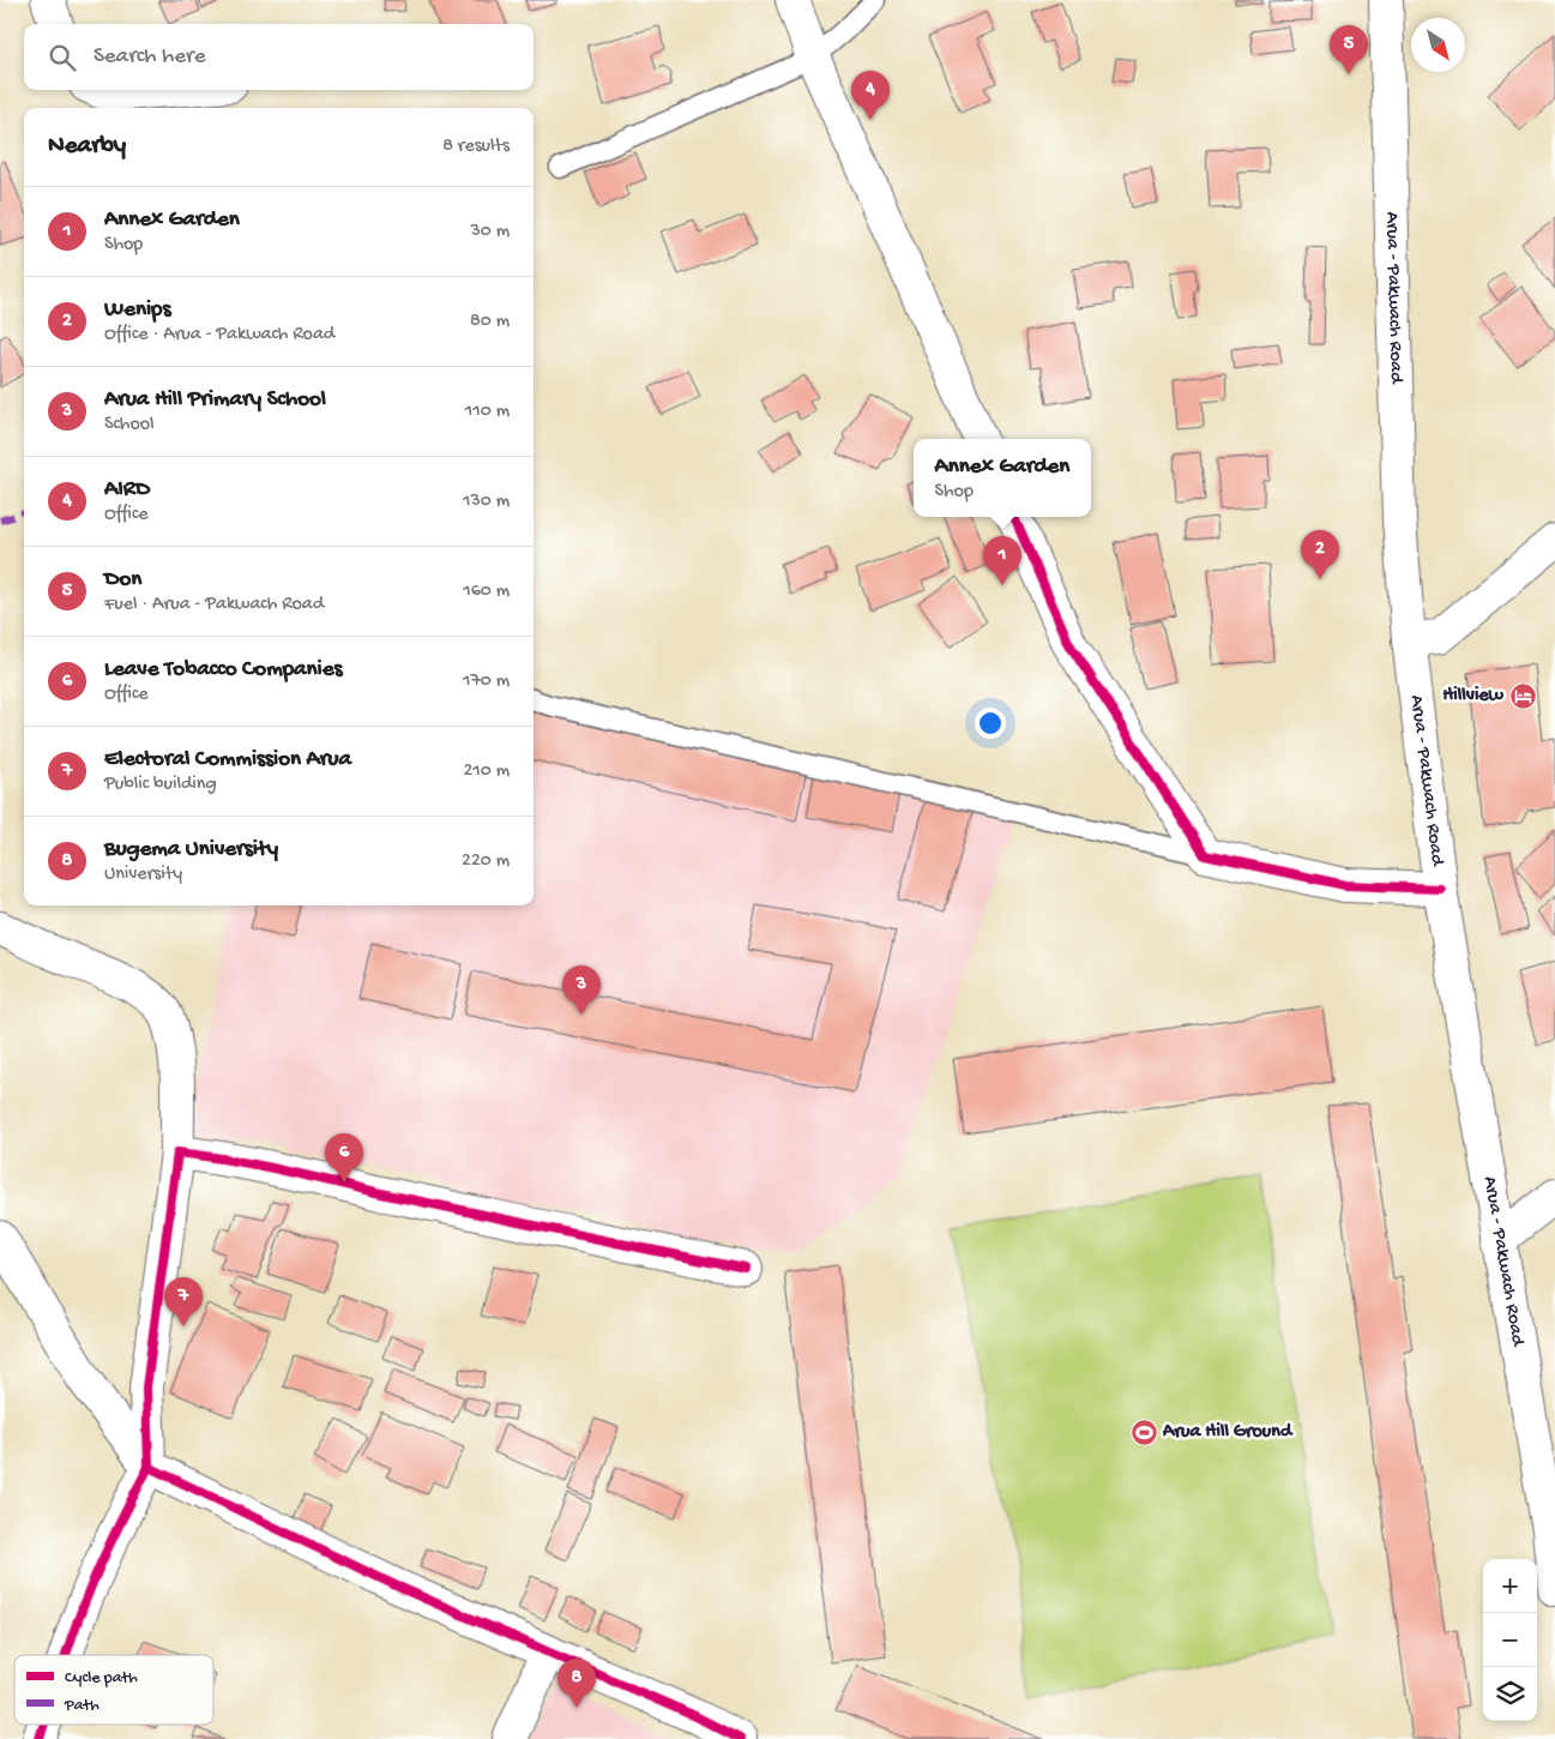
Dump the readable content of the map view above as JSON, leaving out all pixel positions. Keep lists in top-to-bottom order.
{
  "streets": {
    "street": ["Arua - Pakwach Road"]
  },
  "places": {
    "hotel": ["Hillview"],
    "sports": ["Arua Hill Ground"]
  },
  "legend": ["Cycle path", "Path"],
  "north": "bottom right",
  "page": {
    "search": "Search here",
    "pins": [
      "5",
      "4",
      "2",
      "1",
      "3",
      "6",
      "7",
      "8"
    ],
    "heading": ["Nearby", "8 results"],
    "list": [
      {
        "mark": "1",
        "name": "Annex Garden",
        "note": "Shop",
        "value": "30 m"
      },
      {
        "mark": "2",
        "name": "Wenips",
        "note": "Office · Arua - Pakwach Road",
        "value": "80 m"
      },
      {
        "mark": "3",
        "name": "Arua Hill Primary School",
        "note": "School",
        "value": "110 m"
      },
      {
        "mark": "4",
        "name": "AIRD",
        "note": "Office",
        "value": "130 m"
      },
      {
        "mark": "5",
        "name": "Don",
        "note": "Fuel · Arua - Pakwach Road",
        "value": "160 m"
      },
      {
        "mark": "6",
        "name": "Leave Tobacco Companies",
        "note": "Office",
        "value": "170 m"
      },
      {
        "mark": "7",
        "name": "Electoral Commission Arua",
        "note": "Public building",
        "value": "210 m"
      },
      {
        "mark": "8",
        "name": "Bugema University",
        "note": "University",
        "value": "220 m"
      }
    ],
    "popup": ["Annex Garden", "Shop"],
    "map_buttons": ["+", "−"]
  }
}
